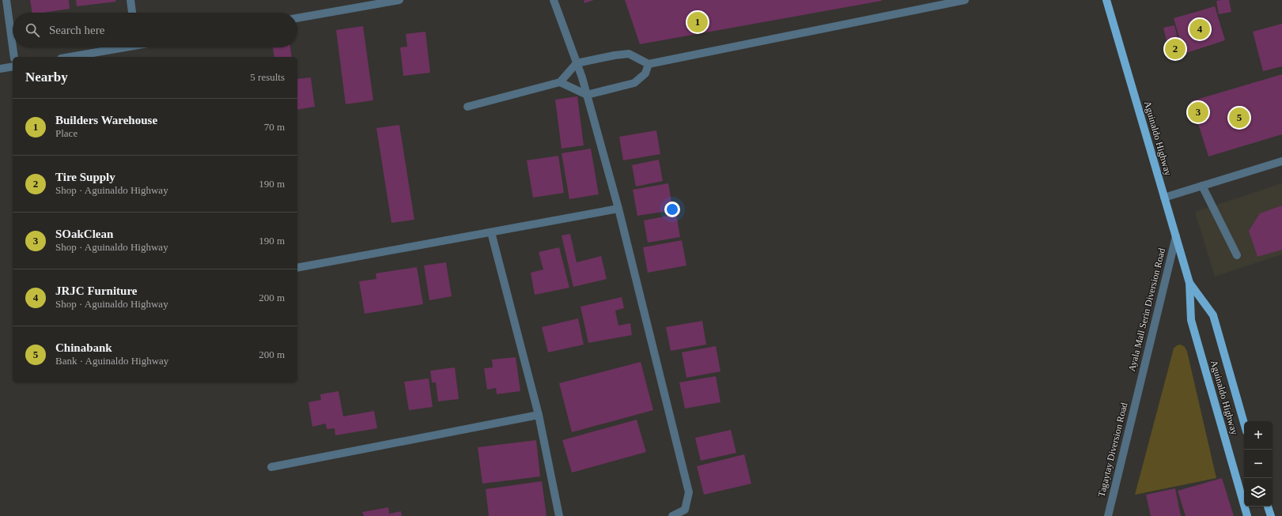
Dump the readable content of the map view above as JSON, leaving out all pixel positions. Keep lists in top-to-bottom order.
{
  "streets": {
    "main road": ["Aguinaldo Highway"],
    "street": ["Ayala Mall Serin Diversion Road", "Tagaytay Diversion Road"]
  },
  "crossings": [
    ["Aguinaldo Highway", "Ayala Mall Serin Diversion Road"],
    ["Ayala Mall Serin Diversion Road", "Tagaytay Diversion Road"]
  ],
  "page": {
    "pins": [
      "1",
      "4",
      "2",
      "3",
      "5"
    ],
    "search": "Search here",
    "heading": ["Nearby", "5 results"],
    "list": [
      {
        "mark": "1",
        "name": "Builders Warehouse",
        "note": "Place",
        "value": "70 m"
      },
      {
        "mark": "2",
        "name": "Tire Supply",
        "note": "Shop · Aguinaldo Highway",
        "value": "190 m"
      },
      {
        "mark": "3",
        "name": "SOakClean",
        "note": "Shop · Aguinaldo Highway",
        "value": "190 m"
      },
      {
        "mark": "4",
        "name": "JRJC Furniture",
        "note": "Shop · Aguinaldo Highway",
        "value": "200 m"
      },
      {
        "mark": "5",
        "name": "Chinabank",
        "note": "Bank · Aguinaldo Highway",
        "value": "200 m"
      }
    ],
    "map_buttons": ["+", "−"]
  }
}
